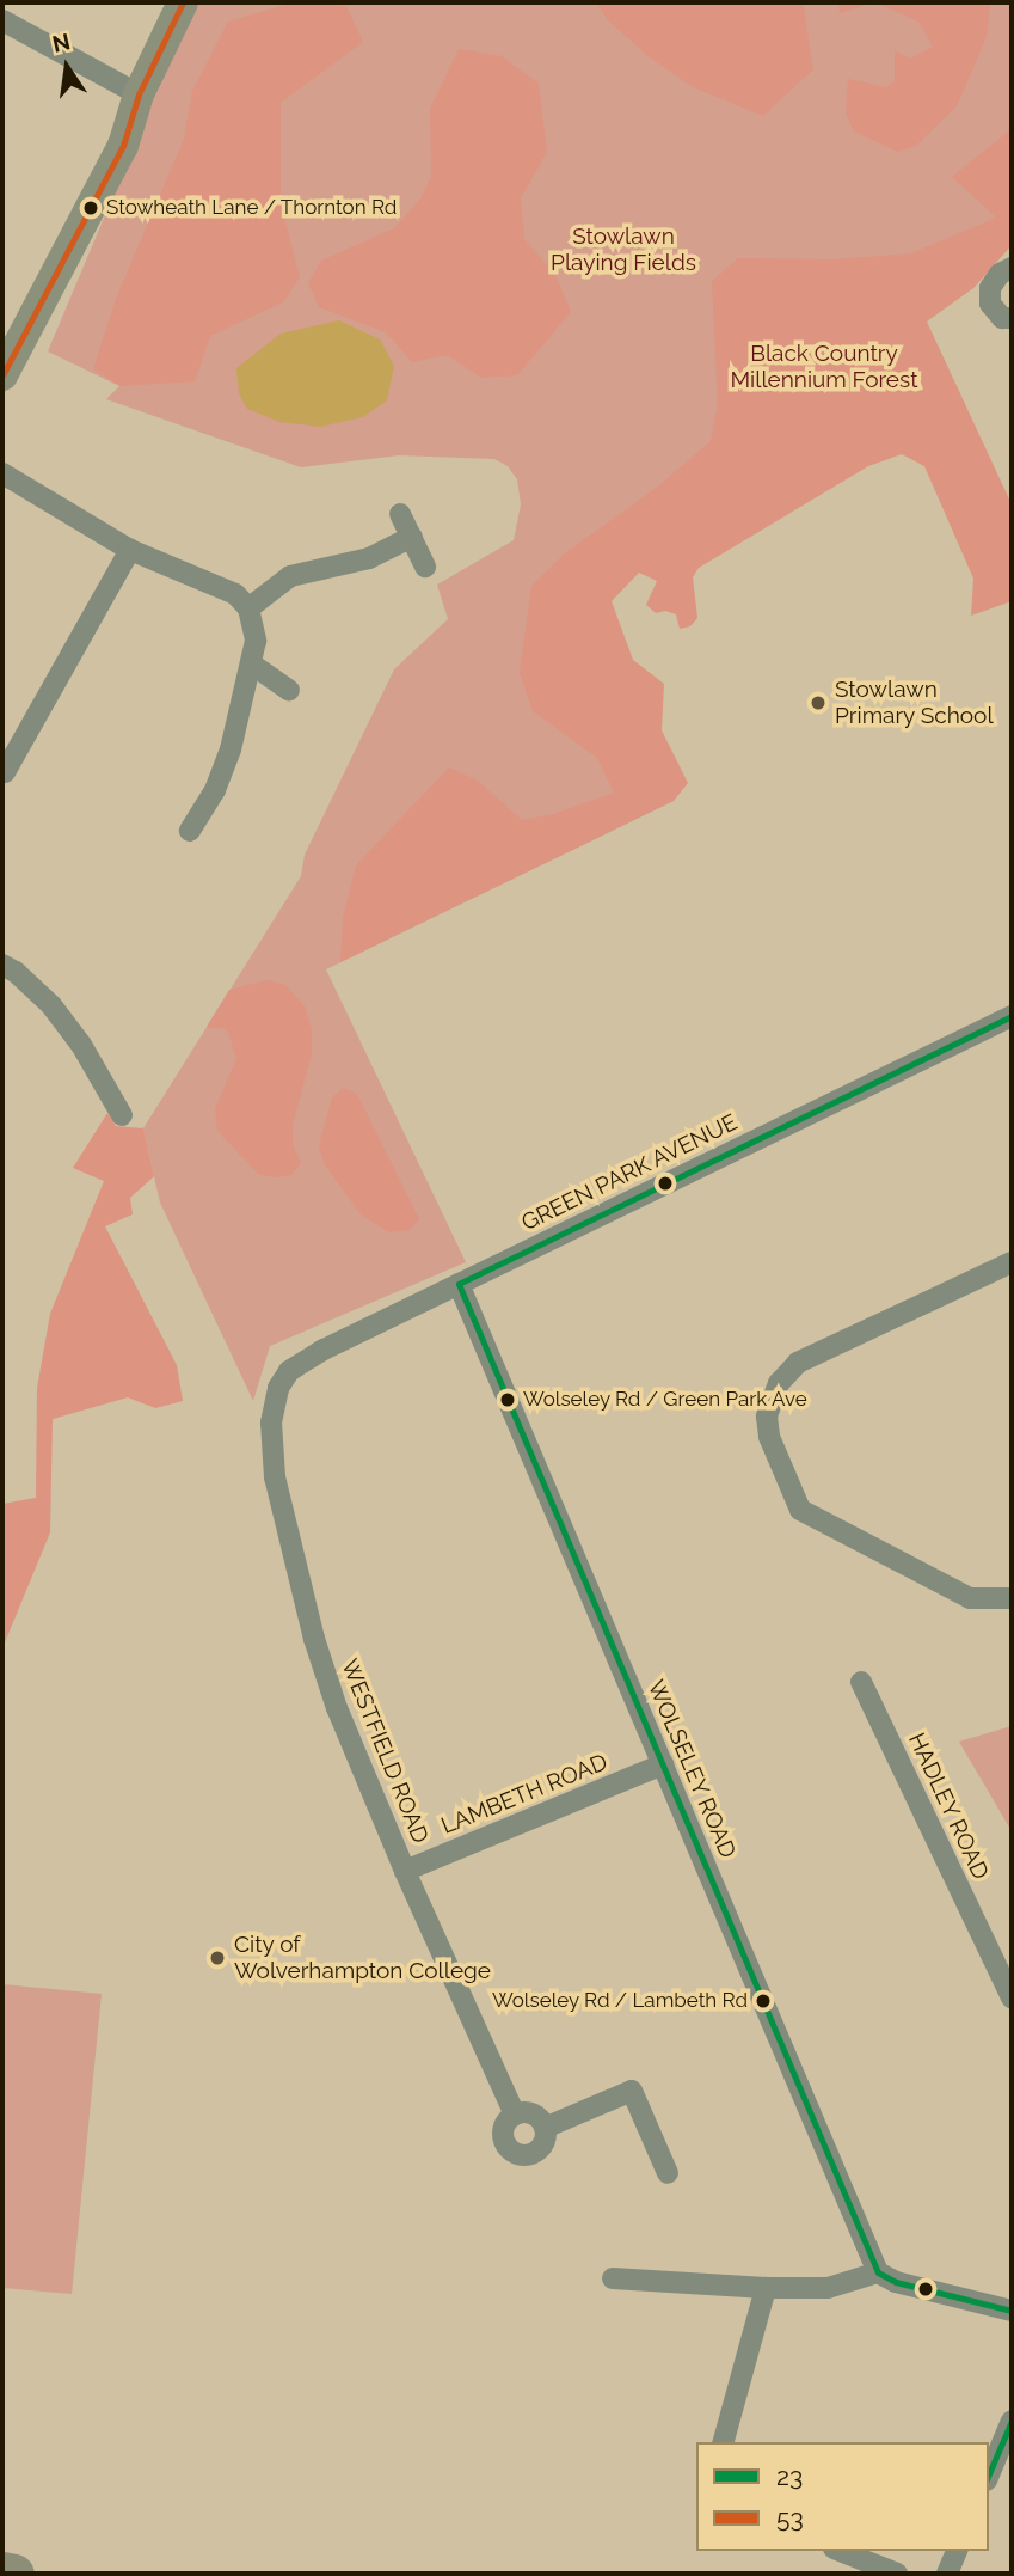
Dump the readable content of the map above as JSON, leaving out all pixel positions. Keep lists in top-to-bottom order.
{
  "streets": {
    "street": [
      "GREEN PARK AVENUE",
      "WESTFIELD ROAD",
      "WOLSELEY ROAD",
      "LAMBETH ROAD",
      "HADLEY ROAD"
    ]
  },
  "crossings": [
    ["GREEN PARK AVENUE", "WESTFIELD ROAD"],
    ["GREEN PARK AVENUE", "WOLSELEY ROAD"],
    ["WESTFIELD ROAD", "LAMBETH ROAD"],
    ["WOLSELEY ROAD", "LAMBETH ROAD"]
  ],
  "parks": ["Stowlawn Playing Fields", "Black Country Millennium Forest"],
  "places": [
    "Stowheath Lane / Thornton Rd",
    "Stowlawn Primary School",
    "Wolseley Rd / Green Park Ave",
    "City of Wolverhampton College",
    "Wolseley Rd / Lambeth Rd"
  ],
  "lines": ["transit line 53", "transit line 23"],
  "legend": ["23", "53"],
  "north": "top"
}
